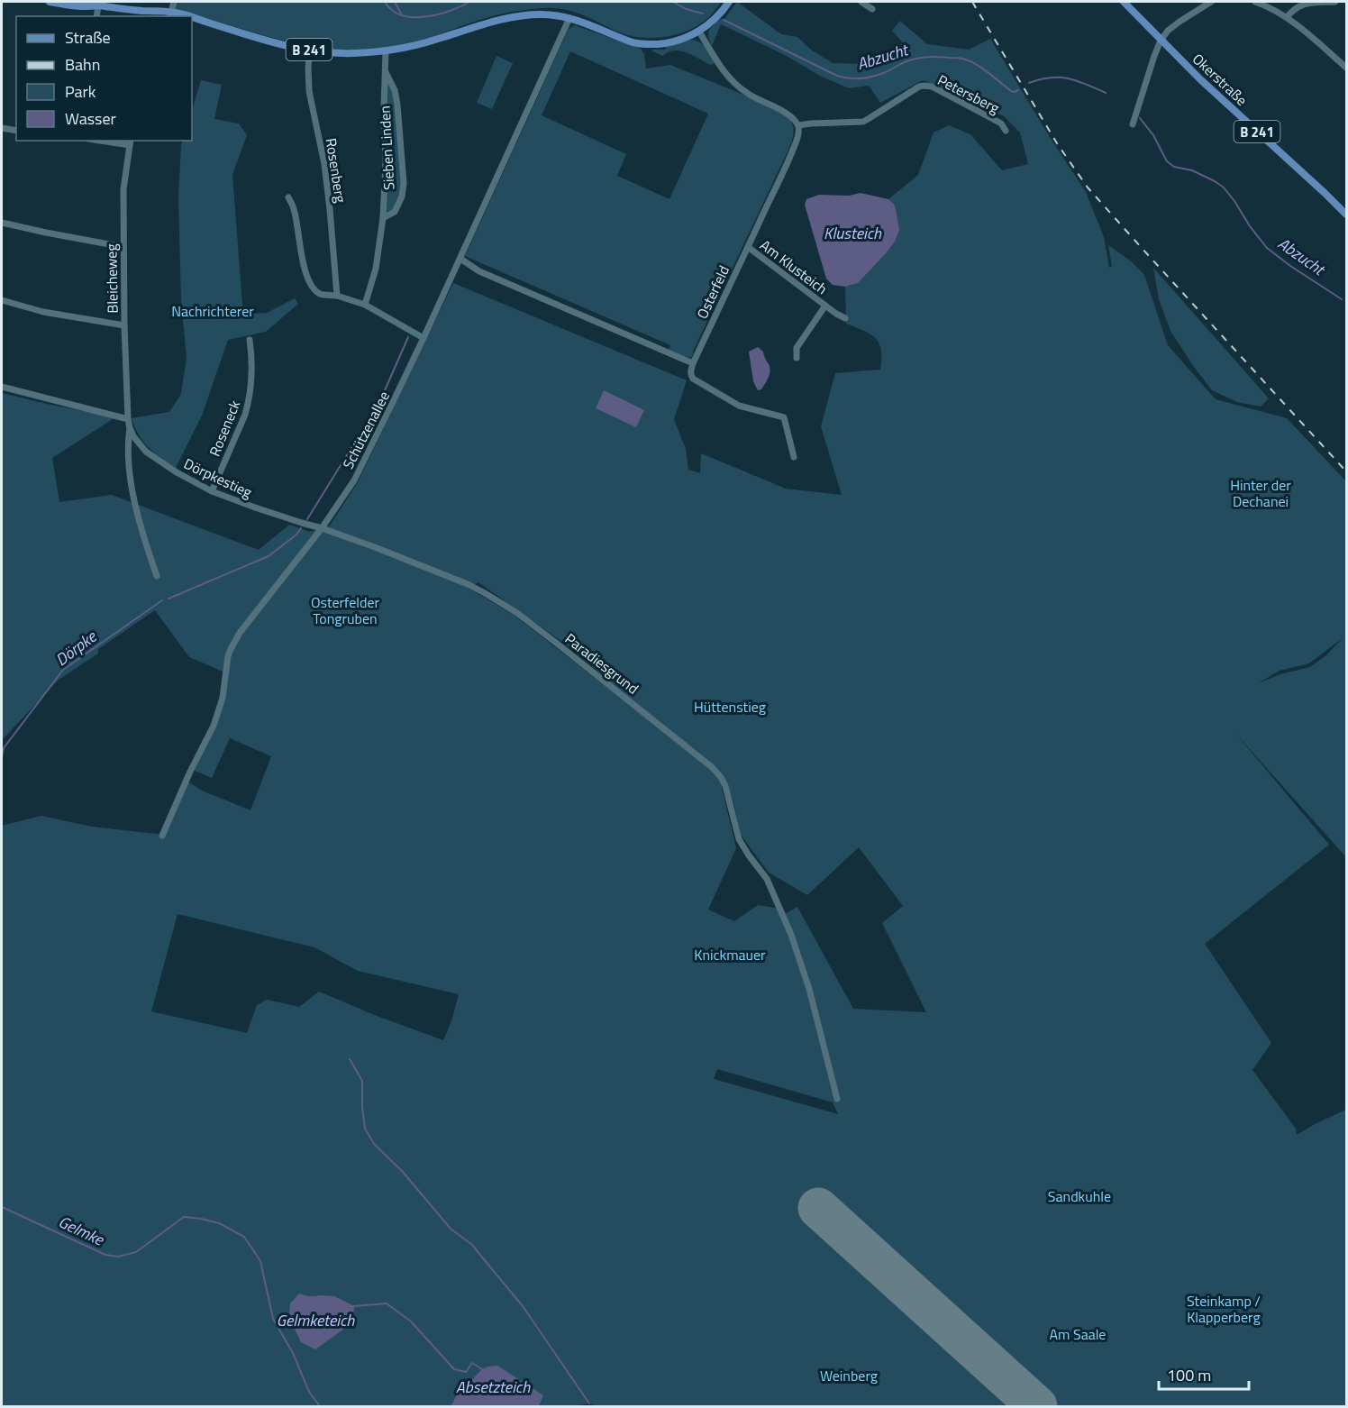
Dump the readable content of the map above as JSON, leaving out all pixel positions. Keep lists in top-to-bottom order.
{
  "streets": {
    "main road": ["B 241", "Okerstraße"],
    "street": [
      "Petersberg",
      "Sieben Linden",
      "Rosenberg",
      "Am Klusteich",
      "Bleicheweg",
      "Osterfeld",
      "Roseneck",
      "Schützenallee",
      "Dörpkestieg",
      "Paradiesgrund"
    ]
  },
  "crossings": [
    ["B 241", "Sieben Linden"],
    ["B 241", "Rosenberg"],
    ["B 241", "Schützenallee"],
    ["Petersberg", "Osterfeld"],
    ["Am Klusteich", "Osterfeld"],
    ["Bleicheweg", "Dörpkestieg"],
    ["Roseneck", "Dörpkestieg"],
    ["Schützenallee", "Dörpkestieg"],
    ["Schützenallee", "Paradiesgrund"],
    ["Dörpkestieg", "Paradiesgrund"]
  ],
  "water": [
    "Abzucht",
    "Klusteich",
    "Dörpke",
    "Gelmke",
    "Gelmketeich",
    "Absetzteich"
  ],
  "parks": [
    "Nachrichterer",
    "Hinter der Dechanei",
    "Osterfelder Tongruben",
    "Hüttenstieg",
    "Knickmauer",
    "Sandkuhle",
    "Steinkamp / Klapperberg",
    "Am Saale",
    "Weinberg"
  ],
  "legend": [
    "Straße",
    "Bahn",
    "Park",
    "Wasser"
  ],
  "scale_bar": "100 m"
}
